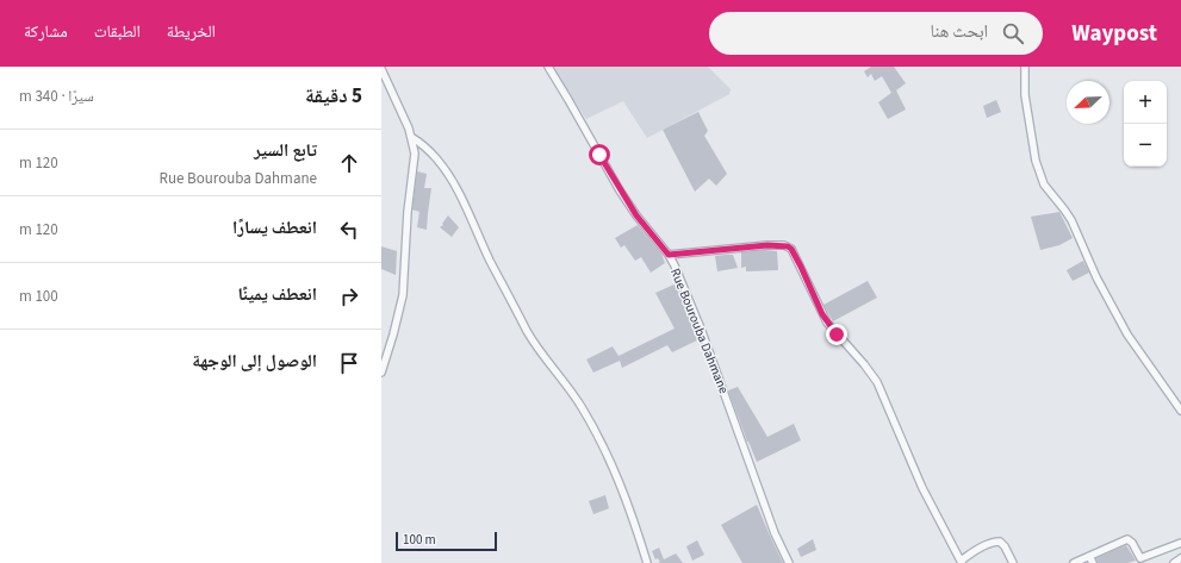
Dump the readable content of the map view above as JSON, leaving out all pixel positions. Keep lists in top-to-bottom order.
{
  "streets": {
    "street": ["Rue Bourouba Dahmane"]
  },
  "scale_bar": "100 m",
  "north": "bottom left",
  "page": {
    "header": "Waypost",
    "search": "ابحث هنا",
    "nav": ["الخريطة", "الطبقات", "مشاركة"],
    "heading": ["5 دقيقة", "سيرًا · 340 m"],
    "map_buttons": ["+", "−"],
    "list": [
      ["تابع السير", "Rue Bourouba Dahmane", "120 m"],
      ["انعطف يسارًا", "120 m"],
      ["انعطف يمينًا", "100 m"],
      "الوصول إلى الوجهة"
    ],
    "scale": "100 m"
  }
}
